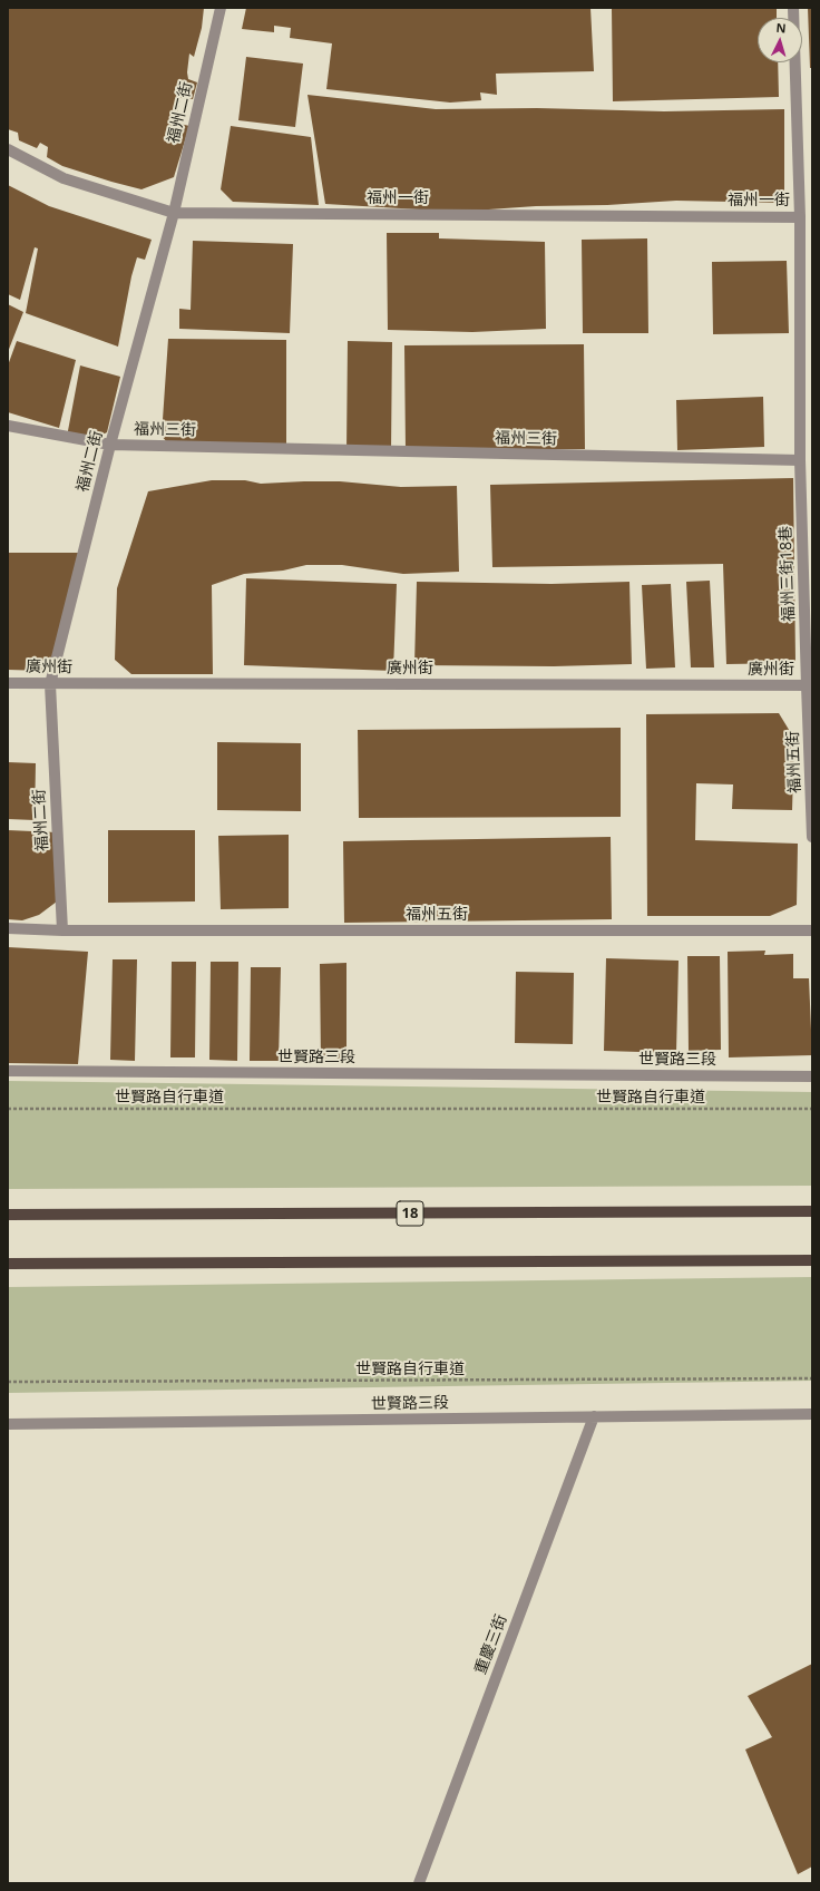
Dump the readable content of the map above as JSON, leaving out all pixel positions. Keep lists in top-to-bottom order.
{
  "streets": {
    "main road": ["18"],
    "street": [
      "福州二街",
      "福州一街",
      "福州三街",
      "福州三街18巷",
      "廣州街",
      "福州五街",
      "世賢路三段",
      "重慶三街"
    ],
    "path": ["世賢路自行車道"]
  },
  "crossings": [
    ["福州二街", "福州一街"],
    ["福州二街", "福州三街"],
    ["福州二街", "廣州街"],
    ["福州二街", "福州五街"],
    ["福州三街", "福州三街18巷"],
    ["福州三街18巷", "廣州街"],
    ["福州三街18巷", "福州五街"],
    ["廣州街", "福州五街"],
    ["世賢路三段", "重慶三街"]
  ],
  "north": "top"
}
